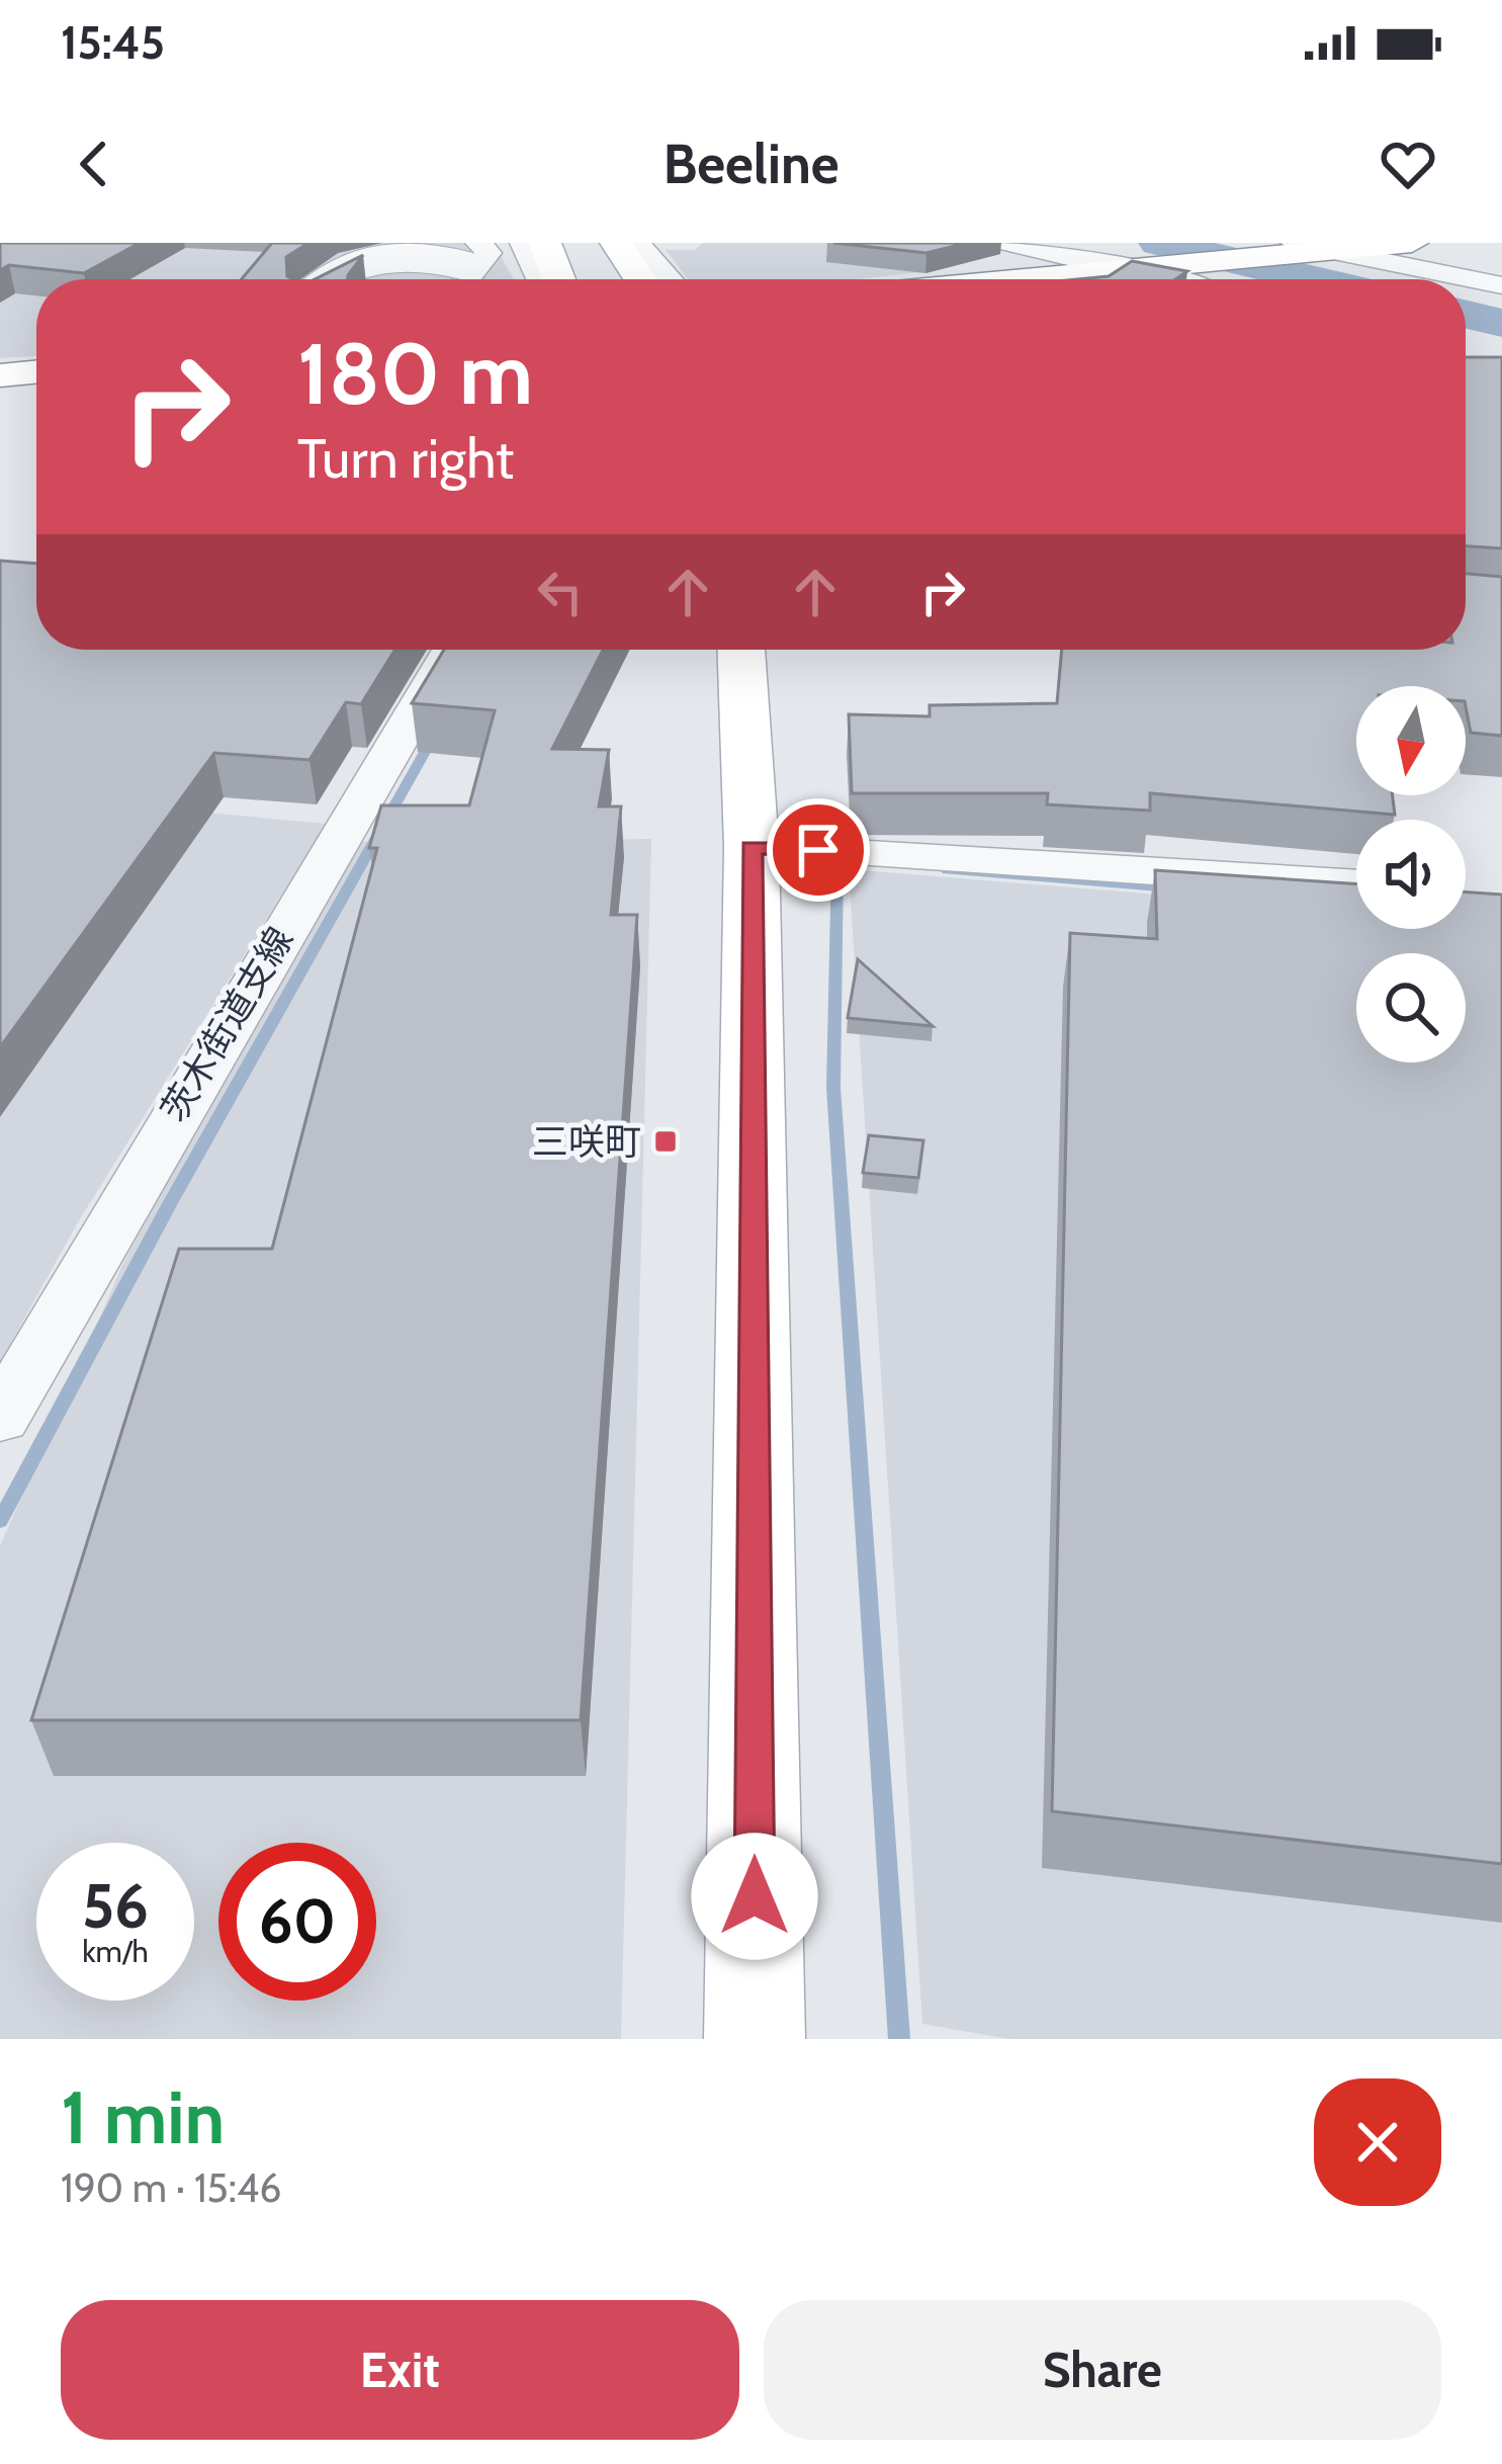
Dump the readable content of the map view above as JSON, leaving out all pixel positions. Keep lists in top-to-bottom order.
{
  "streets": {
    "street": ["茨木街道支線"]
  },
  "places": {
    "transit": ["三咲町"]
  },
  "north": "bottom",
  "page": {
    "status": "15:45",
    "header": "Beeline",
    "turn": ["180 m", "Turn right"],
    "speed": "56 km/h",
    "limit": "60",
    "heading": ["1 min", "190 m · 15:46"],
    "buttons": ["Exit", "Share"]
  }
}
